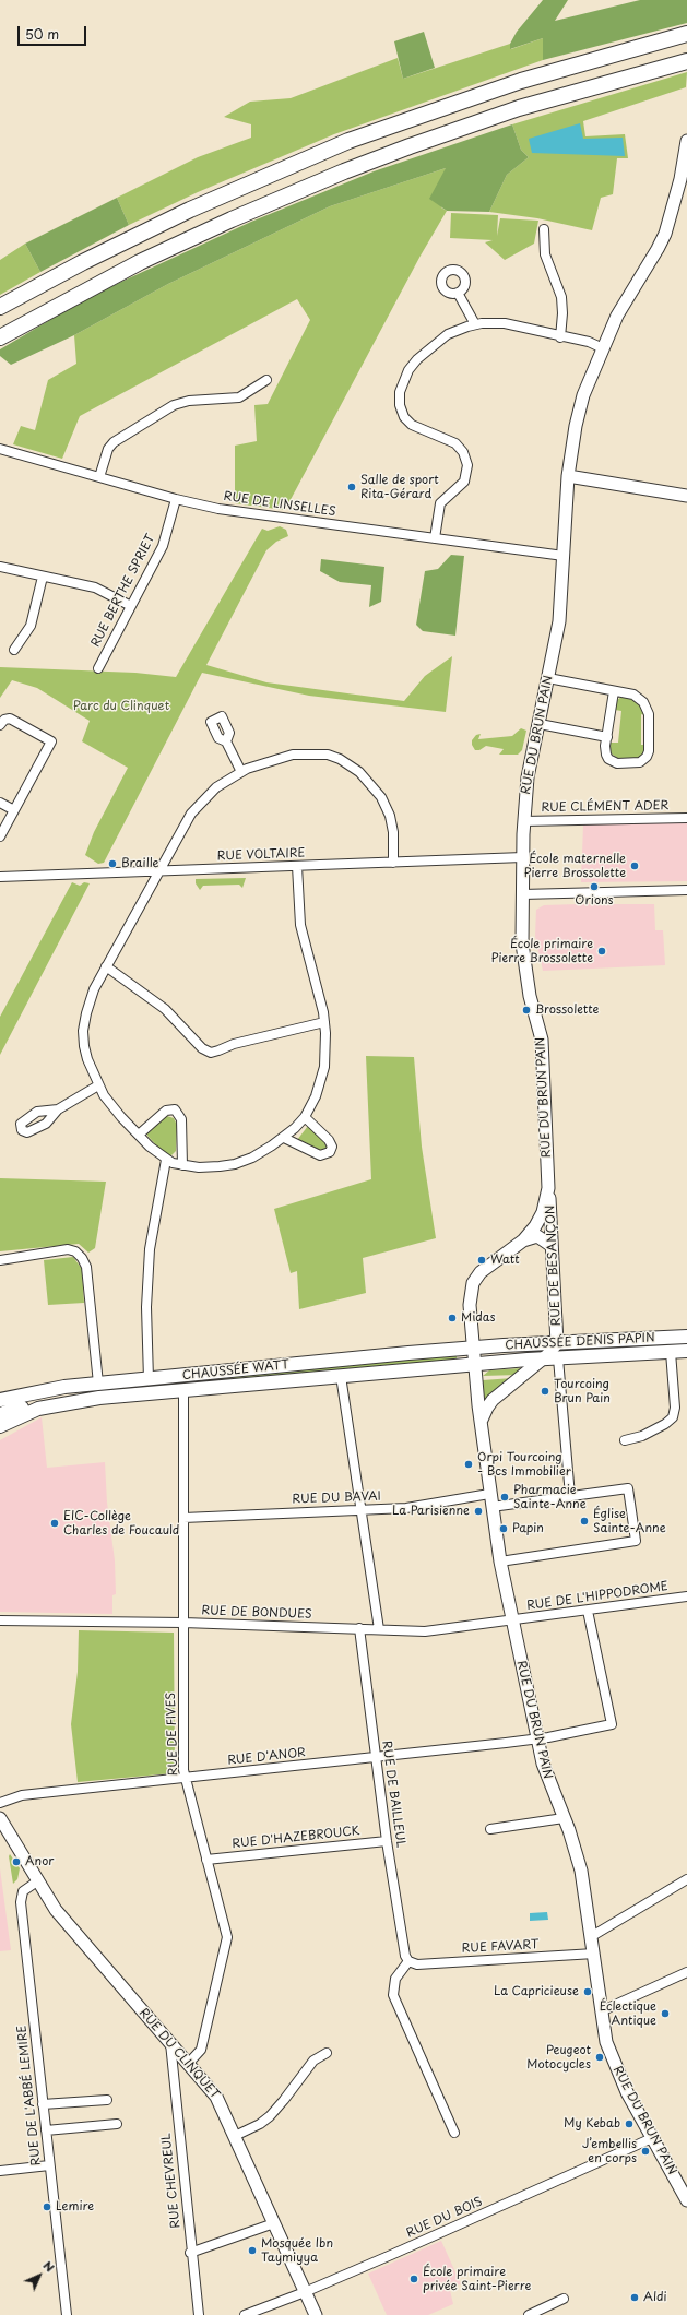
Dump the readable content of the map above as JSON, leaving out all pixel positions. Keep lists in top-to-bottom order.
{
  "streets": {
    "main road": [
      "RUE DU BRUN PAIN",
      "RUE DE BESANÇON",
      "CHAUSSÉE DENIS PAPIN",
      "CHAUSSÉE WATT",
      "RUE DU CLINQUET"
    ],
    "street": [
      "RUE DE LINSELLES",
      "RUE BERTHE SPRIET",
      "RUE CLÉMENT ADER",
      "RUE VOLTAIRE",
      "RUE DU BAVAI",
      "RUE DE L'HIPPODROME",
      "RUE DE BONDUES",
      "RUE DE FIVES",
      "RUE D'ANOR",
      "RUE DE BAILLEUL",
      "RUE D'HAZEBROUCK",
      "RUE FAVART",
      "RUE DE L'ABBÉ LEMIRE",
      "RUE CHEVREUL",
      "RUE DU BOIS"
    ]
  },
  "crossings": [
    ["RUE DE LINSELLES", "RUE BERTHE SPRIET"],
    ["RUE DE LINSELLES", "RUE DU BRUN PAIN"],
    ["RUE DU BRUN PAIN", "RUE CLÉMENT ADER"],
    ["RUE DU BRUN PAIN", "RUE VOLTAIRE"],
    ["RUE DU BRUN PAIN", "RUE DE BESANÇON"],
    ["RUE DU BRUN PAIN", "CHAUSSÉE DENIS PAPIN"],
    ["RUE DU BRUN PAIN", "CHAUSSÉE WATT"],
    ["RUE DU BRUN PAIN", "RUE DU BAVAI"],
    ["RUE DU BRUN PAIN", "RUE DE L'HIPPODROME"],
    ["RUE DU BRUN PAIN", "RUE DE BONDUES"],
    ["RUE DU BRUN PAIN", "RUE D'ANOR"],
    ["RUE DU BRUN PAIN", "RUE FAVART"],
    ["RUE DU BRUN PAIN", "RUE DU BOIS"],
    ["RUE DE BESANÇON", "CHAUSSÉE DENIS PAPIN"],
    ["CHAUSSÉE DENIS PAPIN", "CHAUSSÉE WATT"],
    ["CHAUSSÉE WATT", "RUE DE FIVES"],
    ["RUE DU BAVAI", "RUE DE FIVES"],
    ["RUE DE L'HIPPODROME", "RUE DE BONDUES"],
    ["RUE DE L'HIPPODROME", "RUE D'ANOR"],
    ["RUE DE BONDUES", "RUE DE FIVES"],
    ["RUE DE BONDUES", "RUE DE BAILLEUL"],
    ["RUE DE FIVES", "RUE D'ANOR"],
    ["RUE DE FIVES", "RUE D'HAZEBROUCK"],
    ["RUE DE FIVES", "RUE DU CLINQUET"],
    ["RUE D'ANOR", "RUE DE BAILLEUL"],
    ["RUE DE BAILLEUL", "RUE D'HAZEBROUCK"],
    ["RUE DE BAILLEUL", "RUE FAVART"],
    ["RUE DU CLINQUET", "RUE DE L'ABBÉ LEMIRE"],
    ["RUE DU CLINQUET", "RUE CHEVREUL"],
    ["RUE DU CLINQUET", "RUE DU BOIS"]
  ],
  "parks": ["Parc du Clinquet"],
  "places": [
    "Salle de sport Rita-Gérard",
    "Braille",
    "École maternelle Pierre Brossolette",
    "Orions",
    "École primaire Pierre Brossolette",
    "Brossolette",
    "Watt",
    "Midas",
    "Tourcoing Brun Pain",
    "Orpi Tourcoing - Bcs Immobilier",
    "Pharmacie Sainte-Anne",
    "La Parisienne",
    "Église Sainte-Anne",
    "EIC-Collège Charles de Foucauld",
    "Papin",
    "Anor",
    "La Capricieuse",
    "Éclectique Antique",
    "Peugeot Motocycles",
    "My Kebab",
    "J’embellis en corps",
    "Lemire",
    "Mosquée Ibn Taymiyya",
    "École primaire privée Saint-Pierre",
    "Aldi"
  ],
  "scale_bar": "50 m",
  "north": "top right"
}
